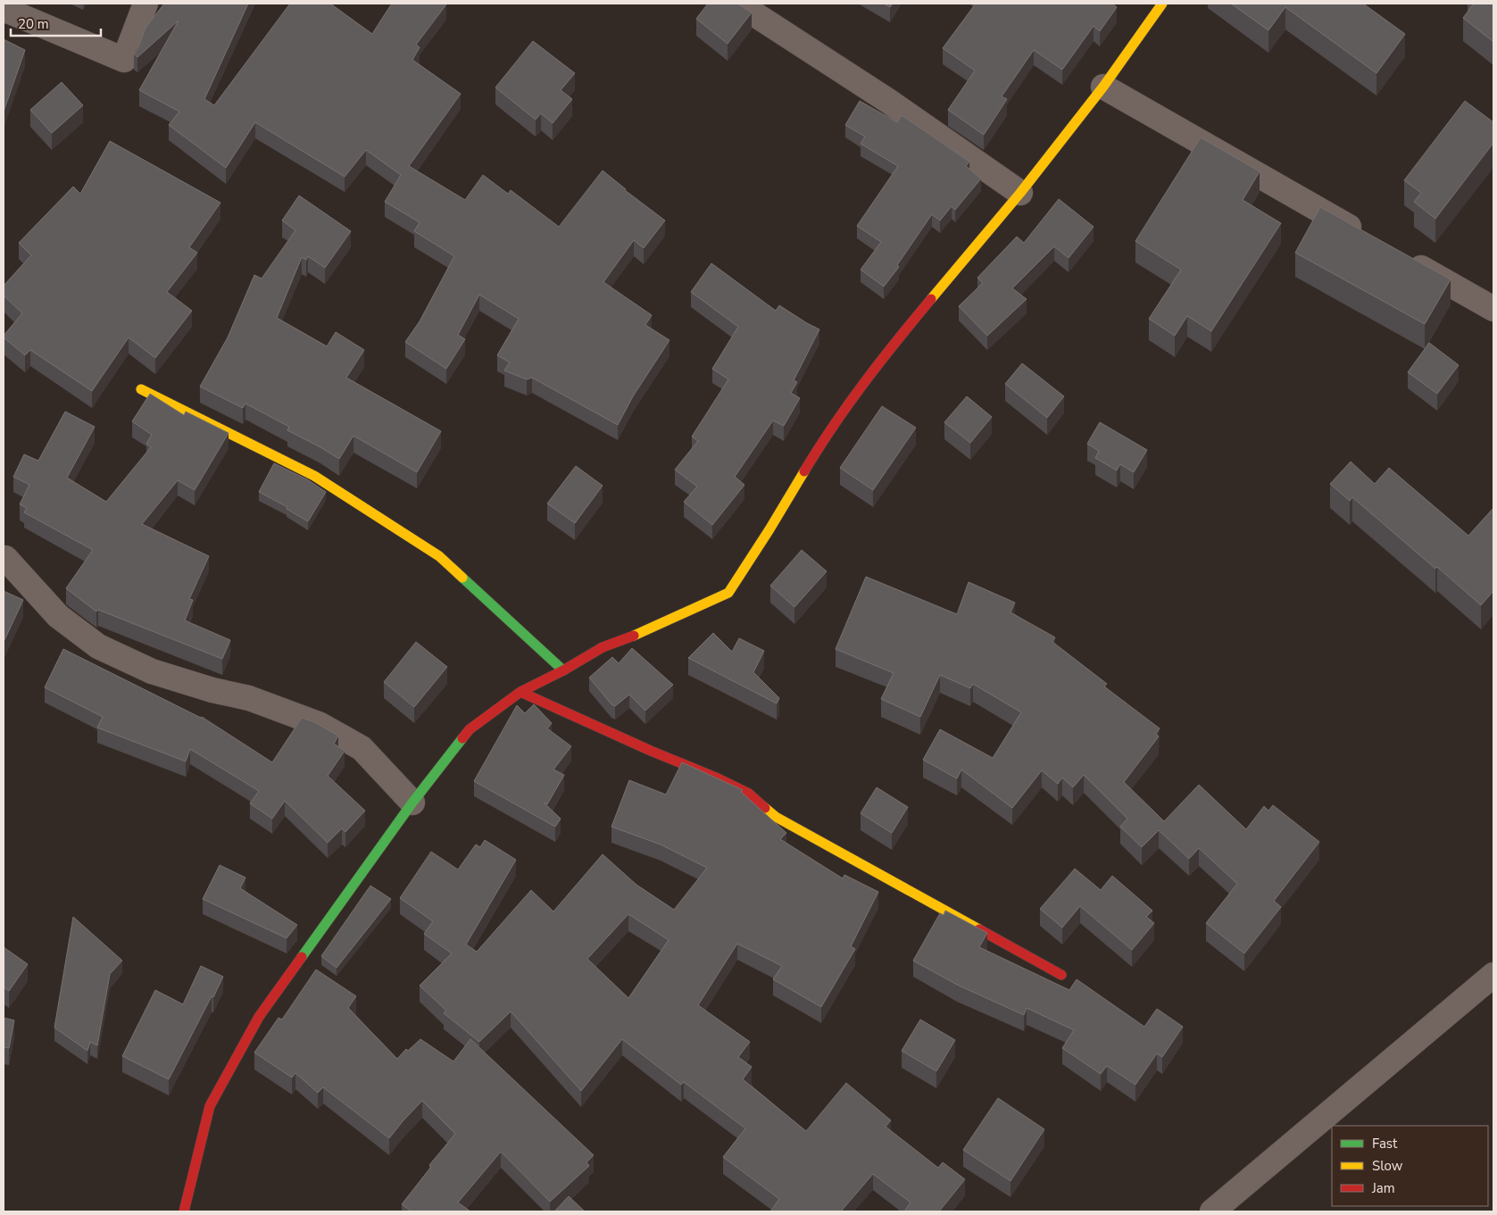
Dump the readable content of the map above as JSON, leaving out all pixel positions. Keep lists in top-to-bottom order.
{
  "legend": ["Fast", "Slow", "Jam"],
  "scale_bar": "20 m"
}
